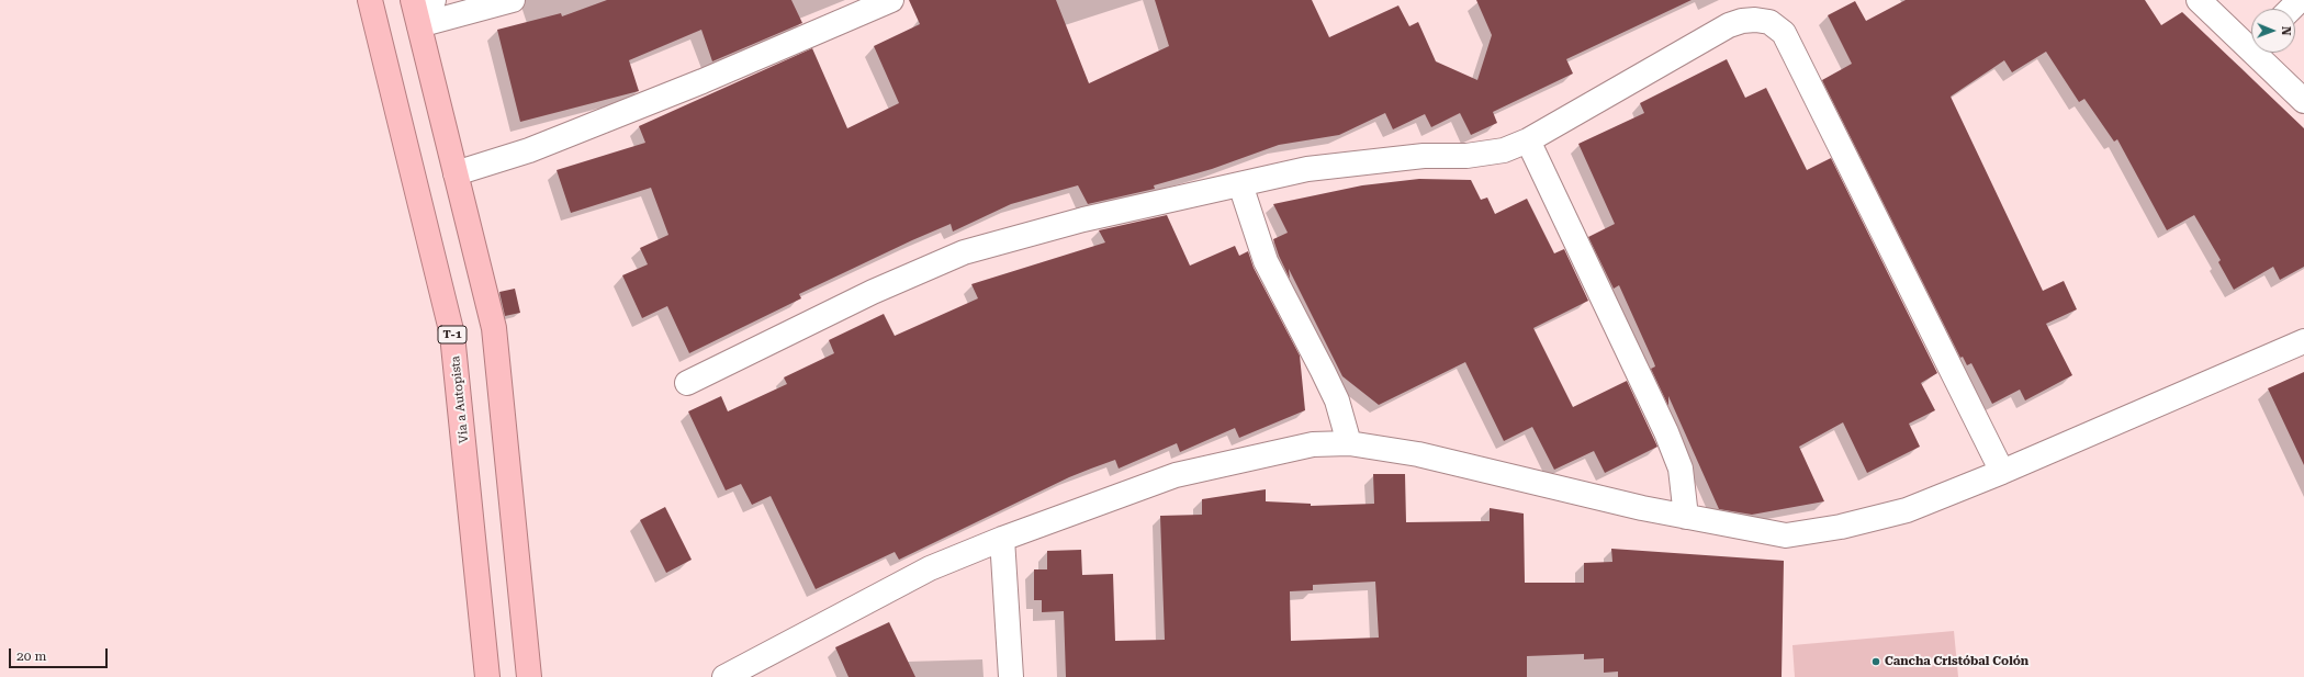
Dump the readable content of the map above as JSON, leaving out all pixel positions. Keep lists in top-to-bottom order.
{
  "streets": {
    "highway": ["T-1", "Vía a Autopista"]
  },
  "places": ["Cancha Cristóbal Colón"],
  "scale_bar": "20 m",
  "north": "right"
}
